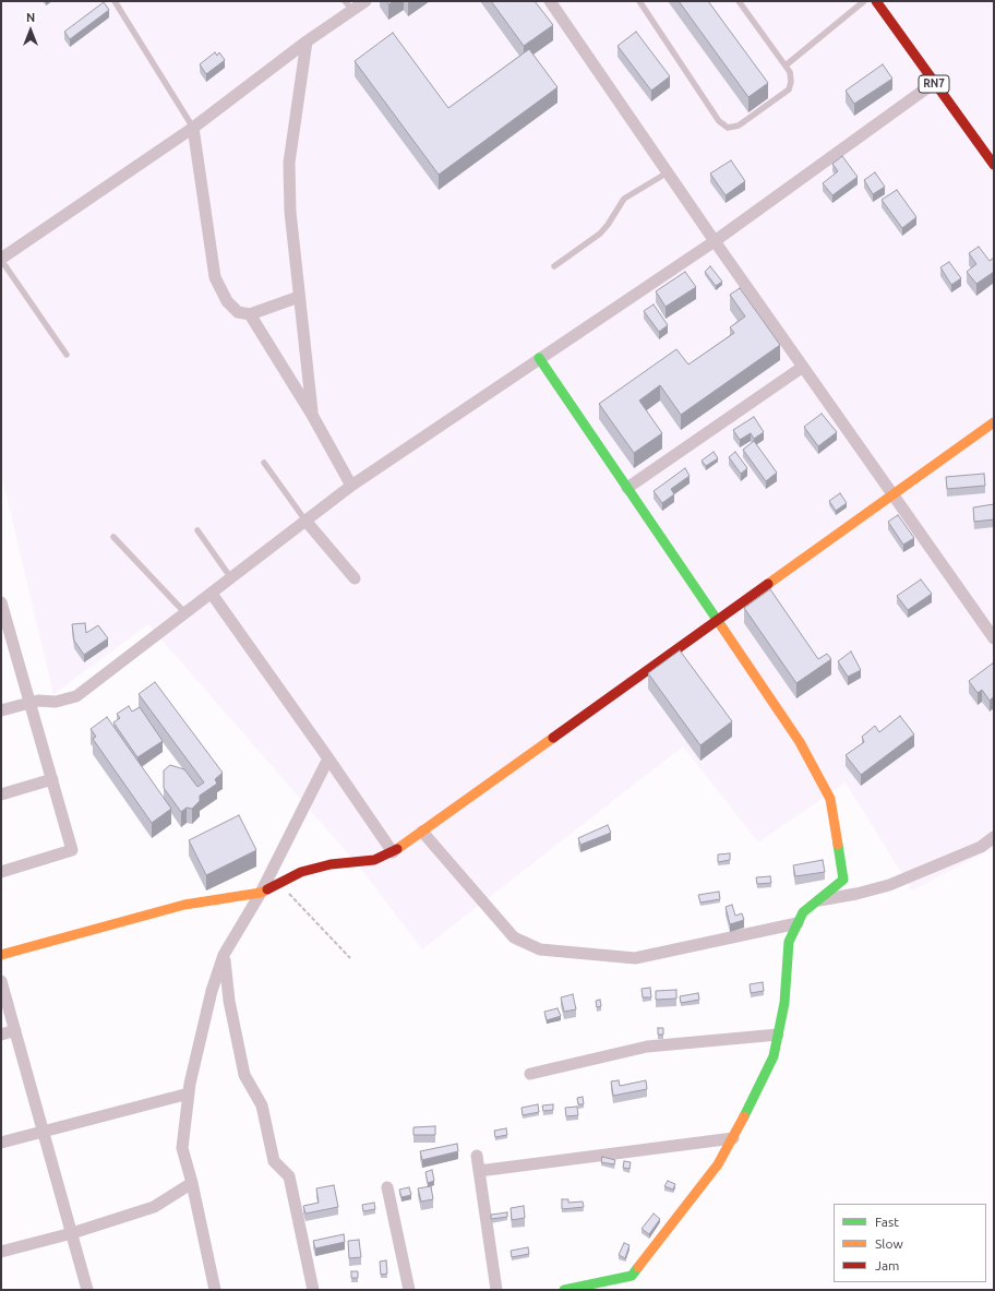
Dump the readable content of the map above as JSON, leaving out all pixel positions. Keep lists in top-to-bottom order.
{
  "streets": {
    "main road": ["RN7"]
  },
  "legend": ["Fast", "Slow", "Jam"],
  "north": "top"
}
